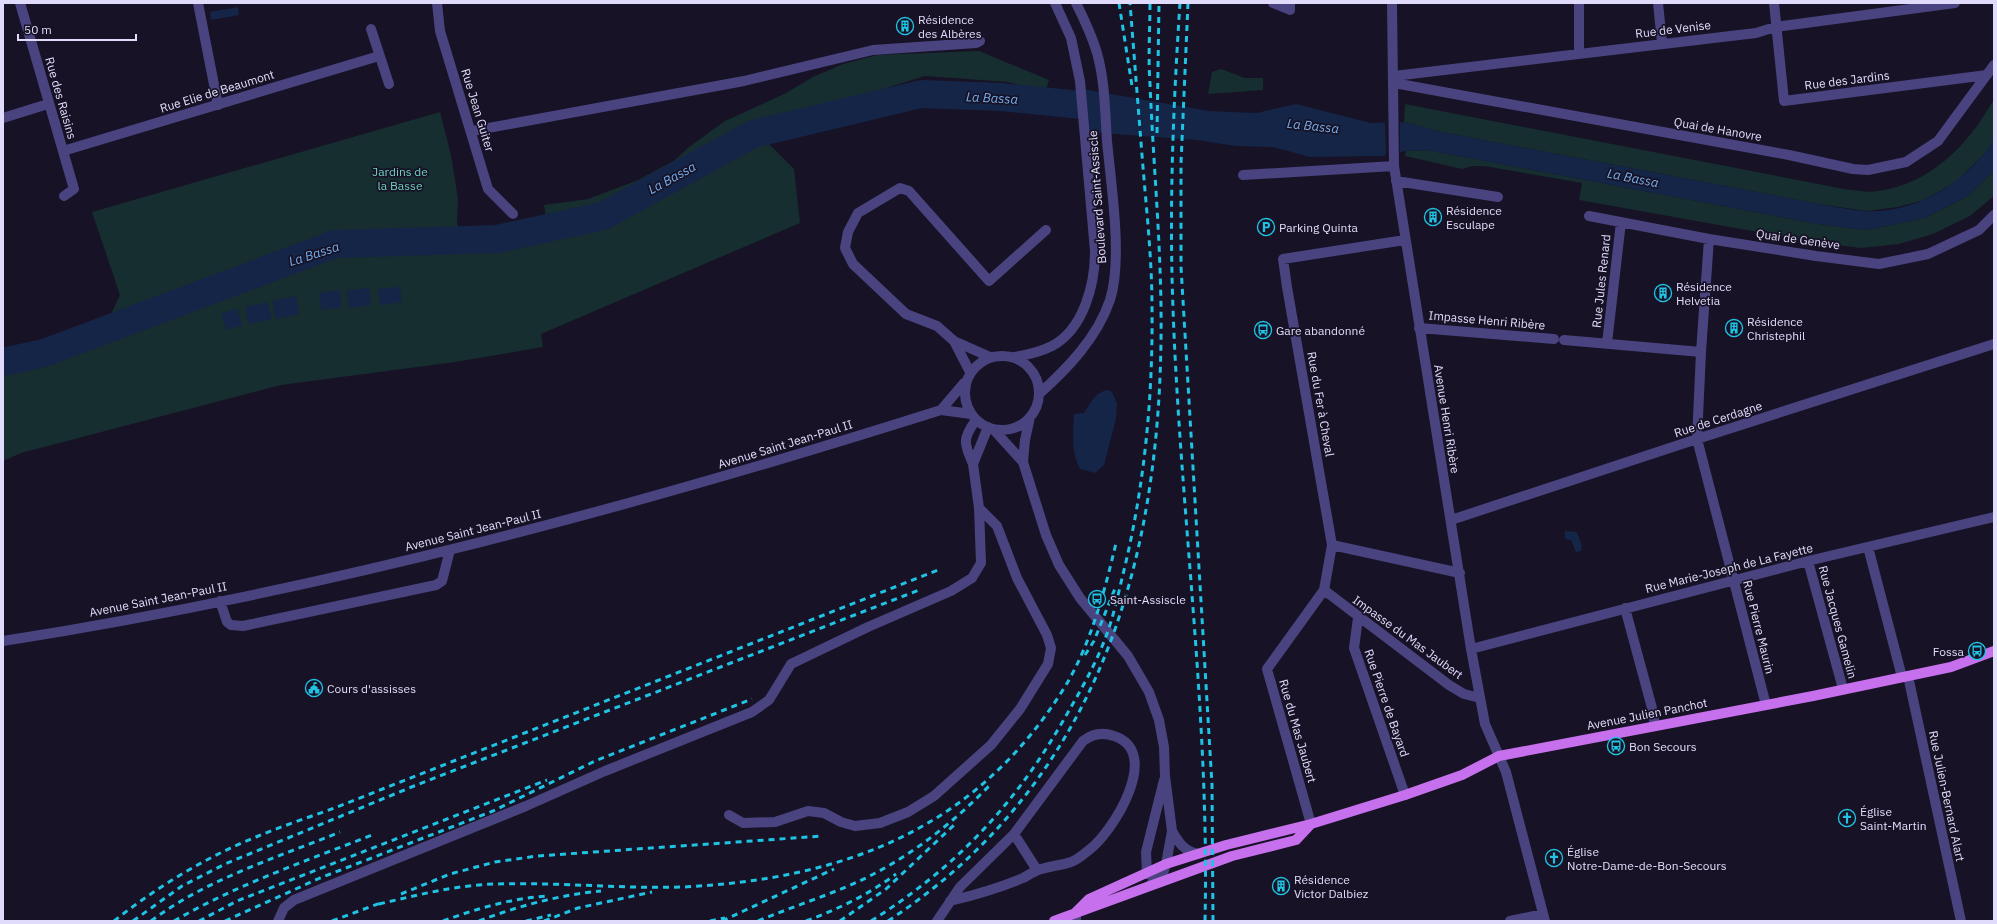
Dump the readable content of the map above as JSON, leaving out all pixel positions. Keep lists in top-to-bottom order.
{
  "streets": {
    "main road": ["Avenue Julien Panchot"],
    "street": [
      "Rue de Venise",
      "Rue des Jardins",
      "Rue Elie de Beaumont",
      "Rue des Raisins",
      "Rue Jean Guiter",
      "Quai de Hanovre",
      "Boulevard Saint-Assiscle",
      "Quai de Genève",
      "Rue Jules Renard",
      "Impasse Henri Ribère",
      "Rue du Fer à Cheval",
      "Avenue Henri Ribère",
      "Rue de Cerdagne",
      "Avenue Saint Jean-Paul II",
      "Rue Marie-Joseph de La Fayette",
      "Rue Jacques Gamelin",
      "Rue Pierre Maurin",
      "Impasse du Mas Jaubert",
      "Rue Pierre de Bayard",
      "Rue du Mas Jaubert",
      "Rue Julien-Bernard Alart"
    ]
  },
  "crossings": [
    ["Rue de Venise", "Rue des Jardins"],
    ["Rue de Venise", "Quai de Hanovre"],
    ["Rue de Venise", "Avenue Henri Ribère"],
    ["Rue des Jardins", "Quai de Hanovre"],
    ["Rue Elie de Beaumont", "Rue des Raisins"],
    ["Quai de Hanovre", "Avenue Henri Ribère"],
    ["Boulevard Saint-Assiscle", "Avenue Saint Jean-Paul II"],
    ["Quai de Genève", "Rue Jules Renard"],
    ["Quai de Genève", "Rue Pierre Maurin"],
    ["Rue Jules Renard", "Impasse Henri Ribère"],
    ["Rue Jules Renard", "Rue Pierre Maurin"],
    ["Impasse Henri Ribère", "Avenue Henri Ribère"],
    ["Rue du Fer à Cheval", "Avenue Henri Ribère"],
    ["Avenue Henri Ribère", "Rue de Cerdagne"],
    ["Avenue Henri Ribère", "Rue Marie-Joseph de La Fayette"],
    ["Avenue Henri Ribère", "Impasse du Mas Jaubert"],
    ["Avenue Henri Ribère", "Avenue Julien Panchot"],
    ["Rue de Cerdagne", "Rue Pierre Maurin"],
    ["Rue Marie-Joseph de La Fayette", "Rue Jacques Gamelin"],
    ["Rue Marie-Joseph de La Fayette", "Rue Pierre Maurin"],
    ["Rue Marie-Joseph de La Fayette", "Rue Julien-Bernard Alart"],
    ["Rue Jacques Gamelin", "Avenue Julien Panchot"],
    ["Rue Pierre Maurin", "Avenue Julien Panchot"],
    ["Impasse du Mas Jaubert", "Rue Pierre de Bayard"],
    ["Impasse du Mas Jaubert", "Rue du Mas Jaubert"],
    ["Rue Pierre de Bayard", "Avenue Julien Panchot"],
    ["Avenue Julien Panchot", "Rue du Mas Jaubert"],
    ["Avenue Julien Panchot", "Rue Julien-Bernard Alart"]
  ],
  "water": ["La Bassa"],
  "parks": ["Jardins de la Basse"],
  "places": {
    "building": [
      "Résidence des Albères",
      "Résidence Esculape",
      "Résidence Helvetia",
      "Résidence Christephil",
      "Résidence Victor Dalbiez"
    ],
    "parking": ["Parking Quinta"],
    "bus stop": [
      "Gare abandonné",
      "Saint-Assiscle",
      "Fossa",
      "Bon Secours"
    ],
    "public building": ["Cours d'assisses"],
    "church": ["Église Saint-Martin", "Église Notre-Dame-de-Bon-Secours"]
  },
  "scale_bar": "50 m"
}
